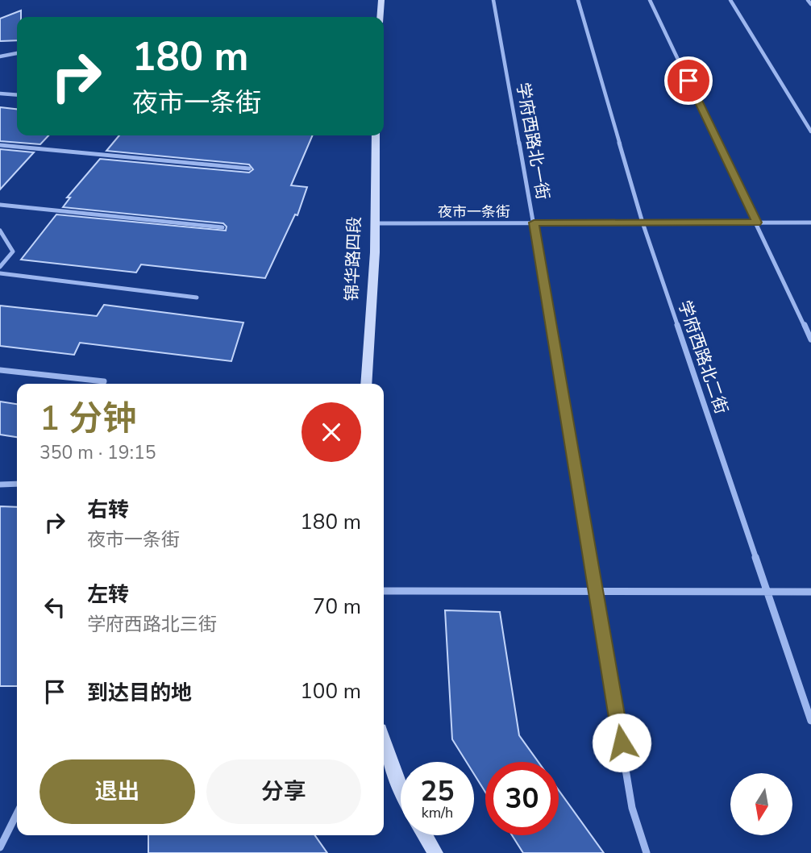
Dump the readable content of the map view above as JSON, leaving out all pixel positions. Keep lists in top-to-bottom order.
{
  "streets": {
    "main road": ["锦华路四段"],
    "street": ["学府西路北一街", "夜市一条街", "学府西路北二街"]
  },
  "crossings": [
    ["学府西路北一街", "夜市一条街"],
    ["夜市一条街", "锦华路四段"],
    ["夜市一条街", "学府西路北二街"]
  ],
  "north": "bottom",
  "page": {
    "turn": ["180 m", "夜市一条街"],
    "heading": ["1 分钟", "350 m · 19:15"],
    "list": [
      {
        "name": "右转",
        "note": "夜市一条街",
        "value": "180 m"
      },
      {
        "name": "左转",
        "note": "学府西路北三街",
        "value": "70 m"
      },
      {
        "name": "到达目的地",
        "value": "100 m"
      }
    ],
    "buttons": ["退出", "分享"],
    "speed": "25 km/h",
    "limit": "30"
  }
}
